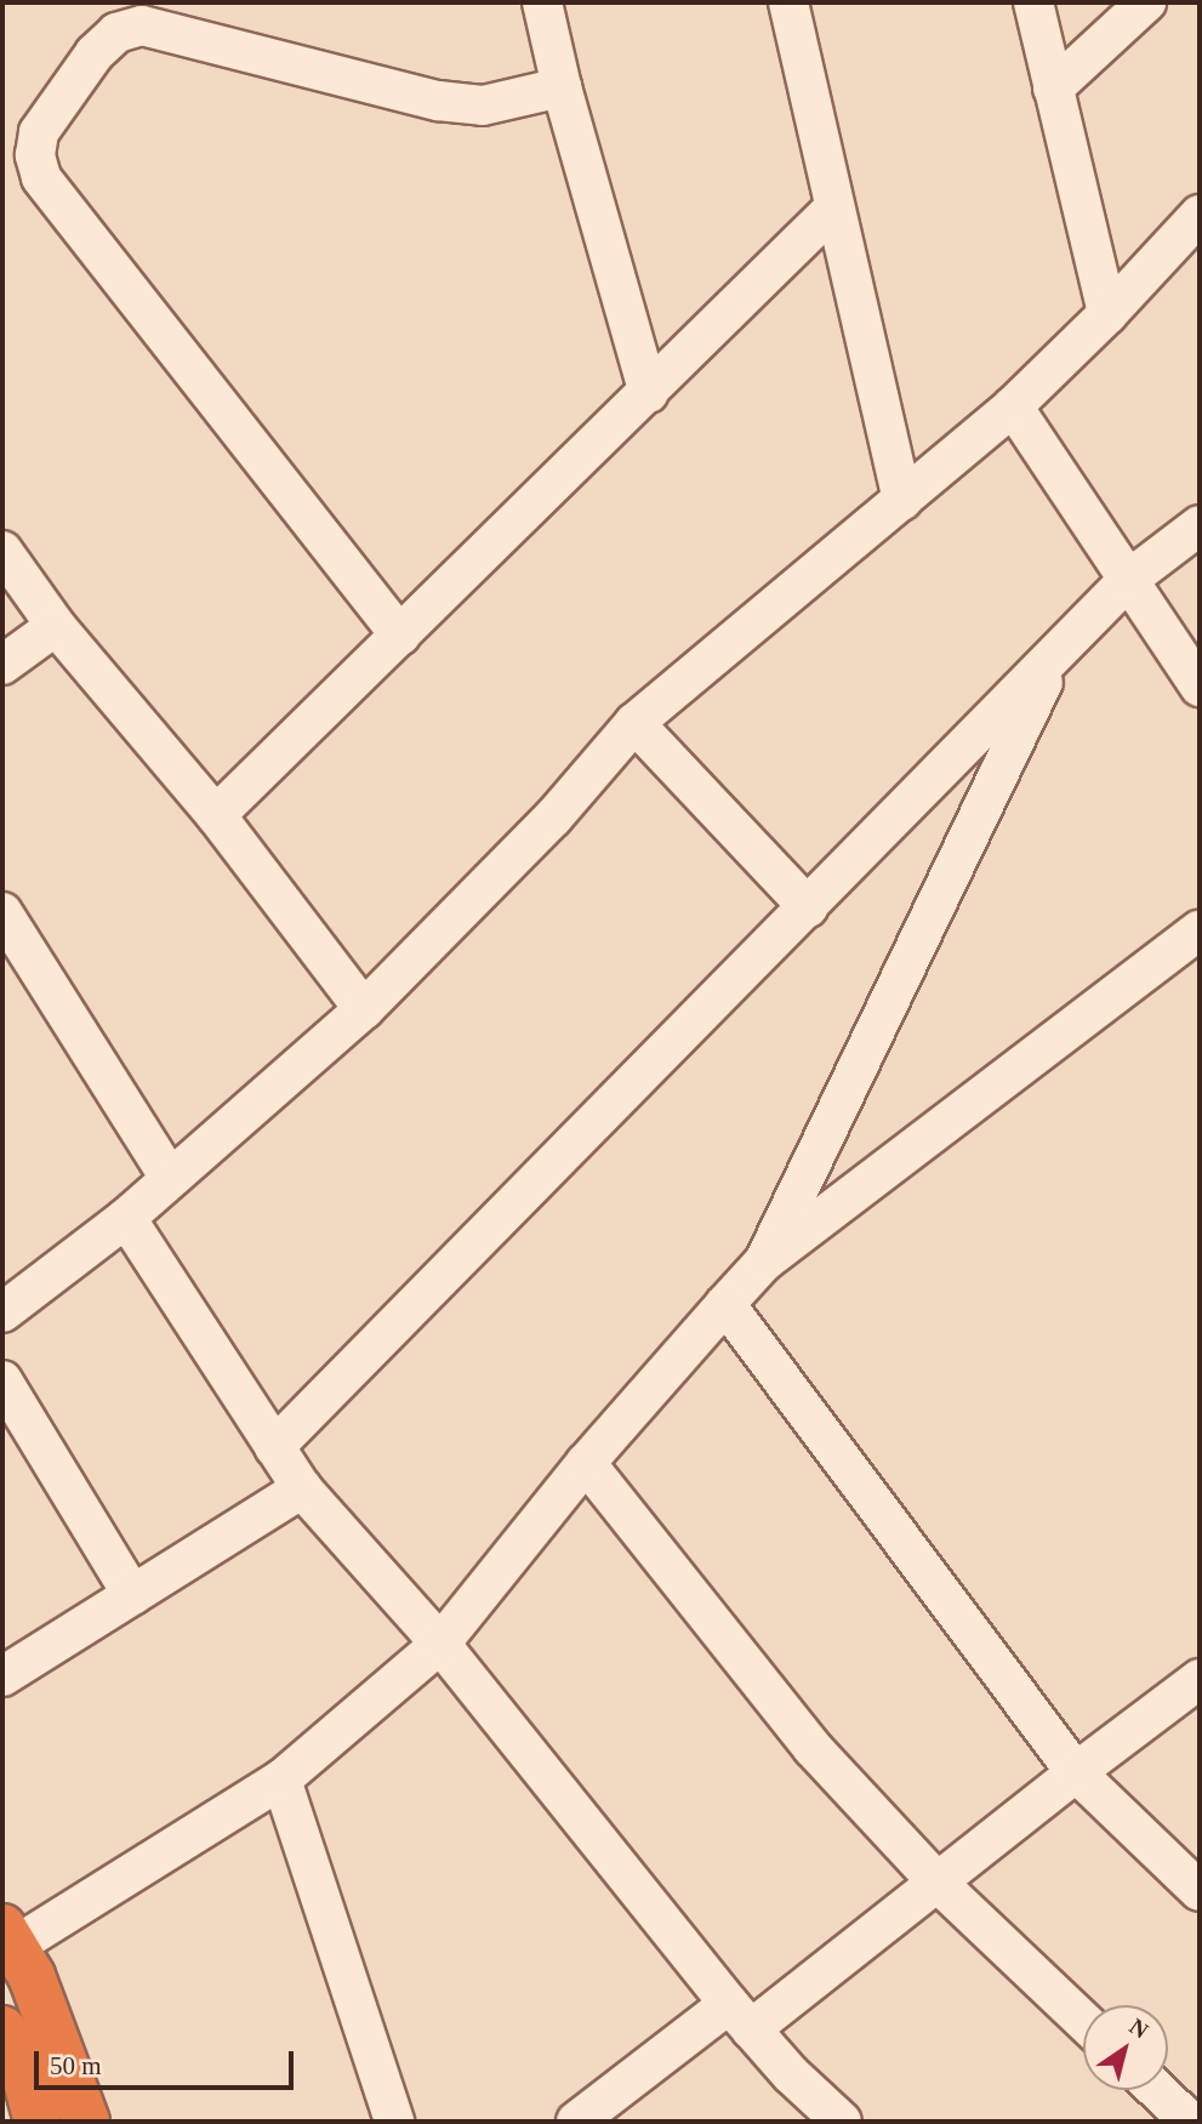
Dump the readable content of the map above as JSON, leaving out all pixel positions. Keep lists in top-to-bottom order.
{
  "scale_bar": "50 m",
  "north": "top right"
}
